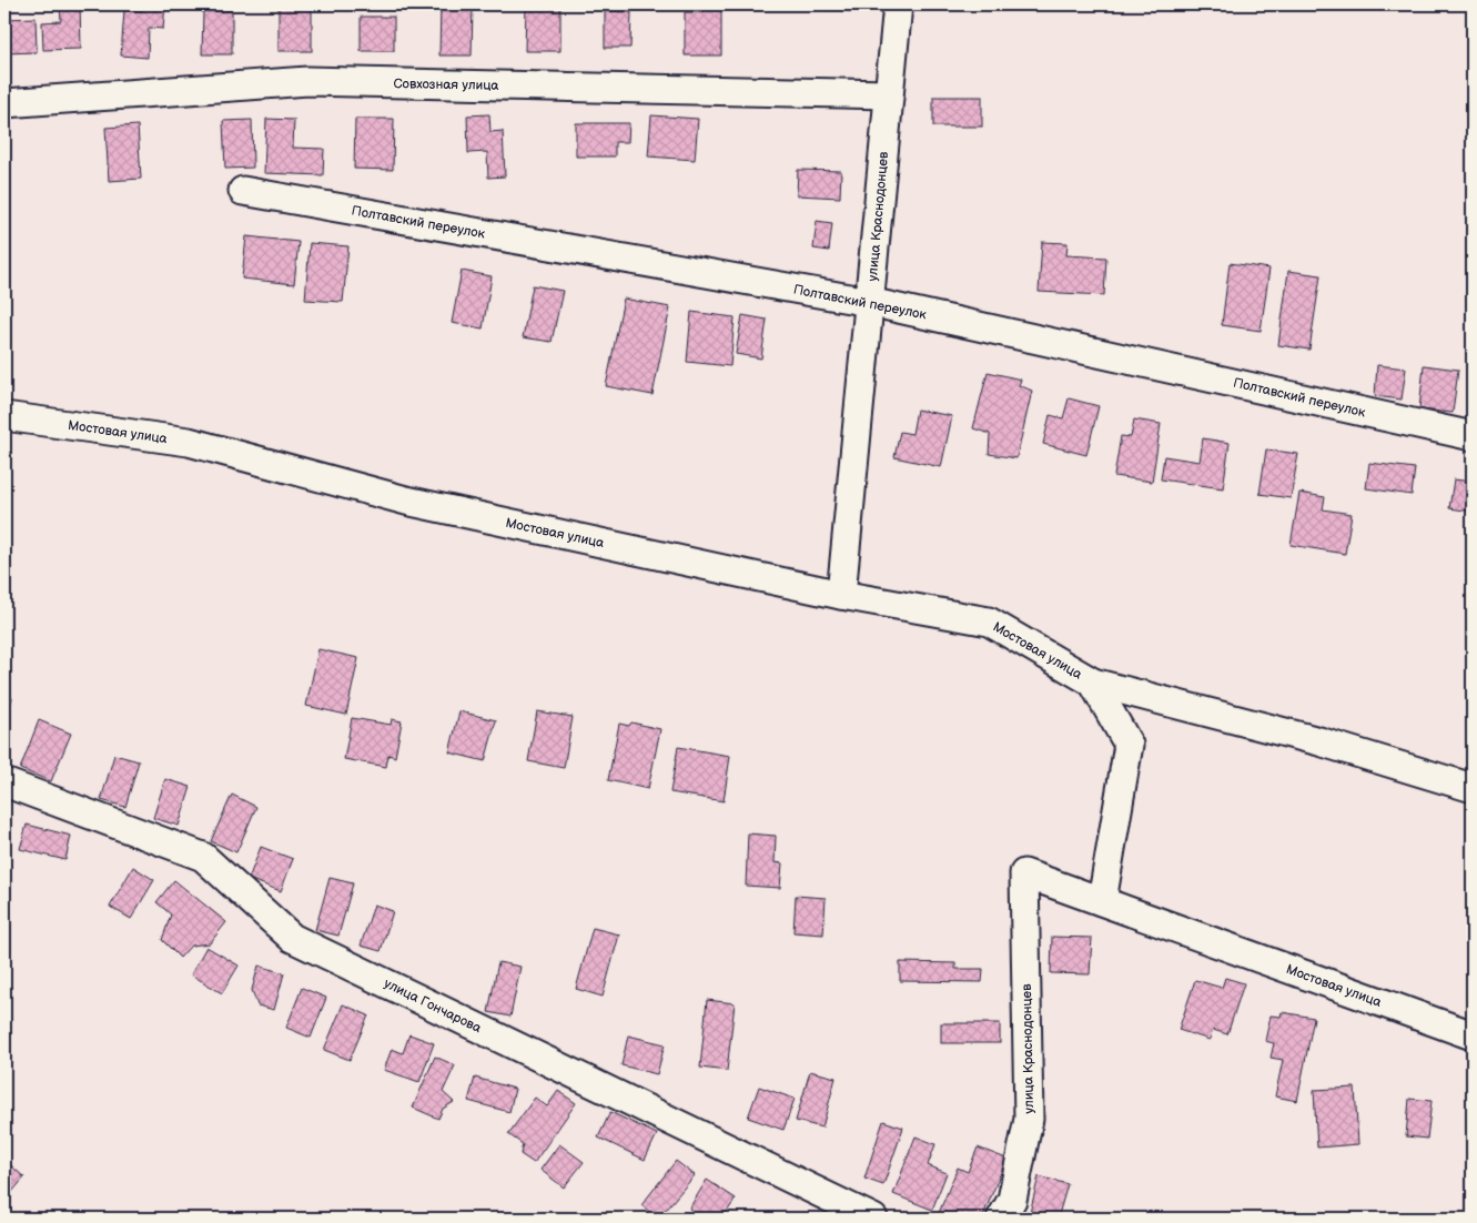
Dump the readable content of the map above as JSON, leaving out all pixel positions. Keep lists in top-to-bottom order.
{
  "streets": {
    "street": [
      "Совхозная улица",
      "улица Краснодонцев",
      "Полтавский переулок",
      "Мостовая улица",
      "улица Гончарова"
    ]
  },
  "crossings": [
    ["Совхозная улица", "улица Краснодонцев"],
    ["улица Краснодонцев", "Полтавский переулок"],
    ["улица Краснодонцев", "Мостовая улица"]
  ]
}
